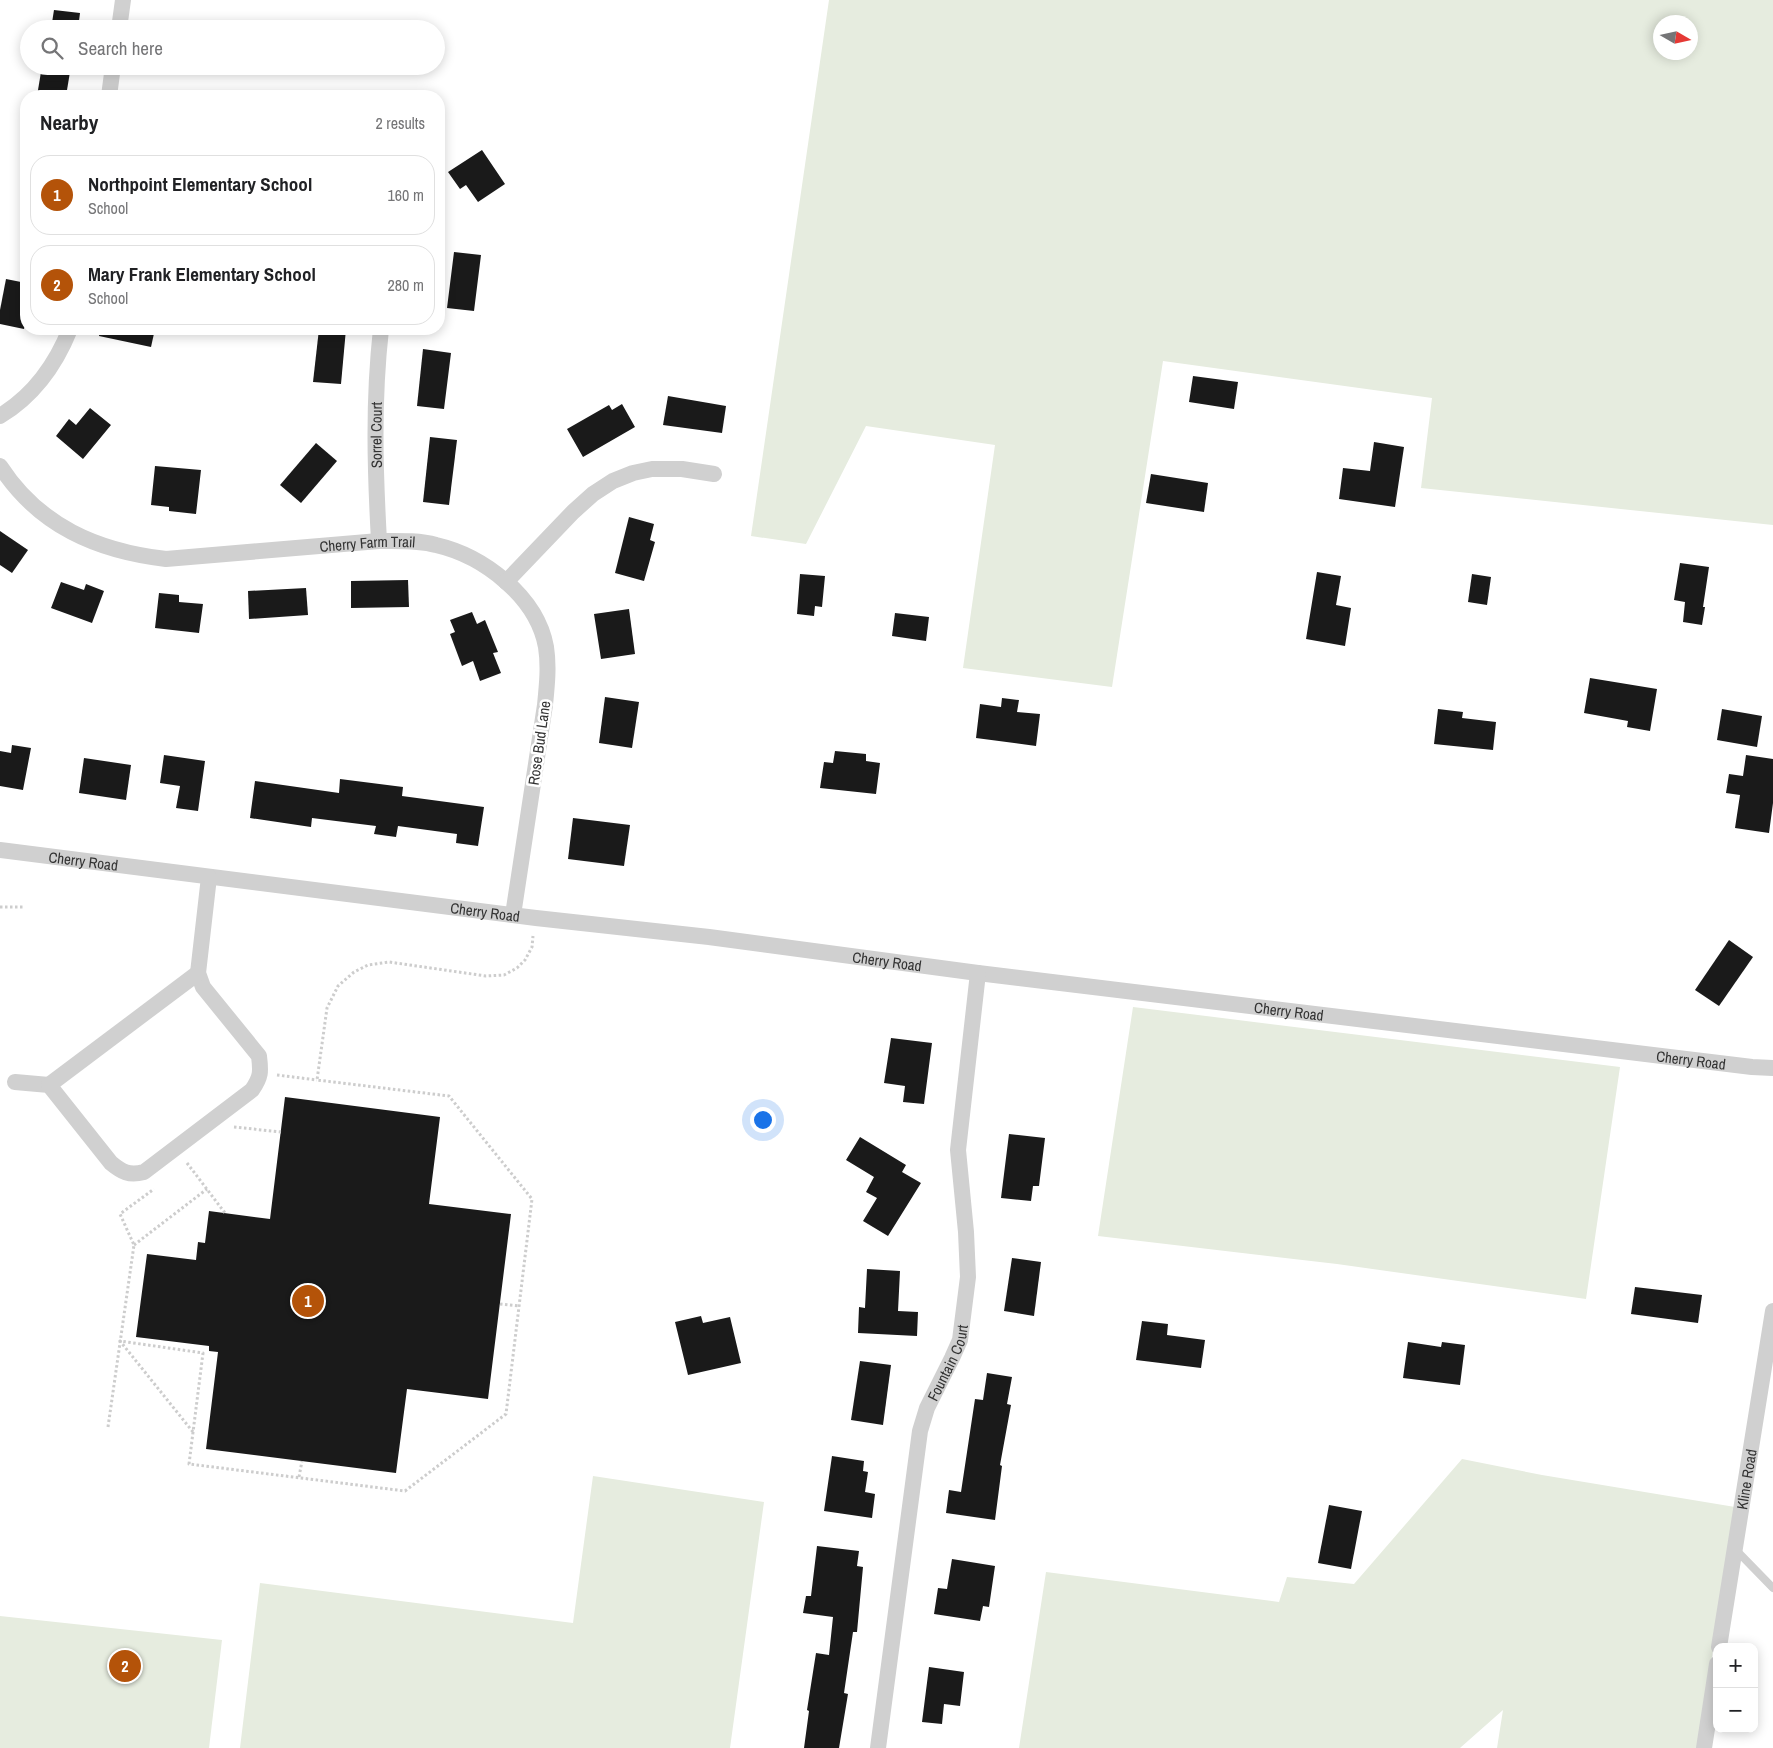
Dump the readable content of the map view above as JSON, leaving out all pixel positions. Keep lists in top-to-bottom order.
{
  "streets": {
    "street": [
      "Sorrel Court",
      "Cherry Farm Trail",
      "Rose Bud Lane",
      "Cherry Road",
      "Fountain Court",
      "Kline Road"
    ]
  },
  "crossings": [
    ["Sorrel Court", "Cherry Farm Trail"],
    ["Cherry Farm Trail", "Rose Bud Lane"],
    ["Rose Bud Lane", "Cherry Road"],
    ["Cherry Road", "Fountain Court"]
  ],
  "north": "right",
  "page": {
    "search": "Search here",
    "heading": ["Nearby", "2 results"],
    "list": [
      {
        "mark": "1",
        "name": "Northpoint Elementary School",
        "note": "School",
        "value": "160 m"
      },
      {
        "mark": "2",
        "name": "Mary Frank Elementary School",
        "note": "School",
        "value": "280 m"
      }
    ],
    "pins": ["1", "2"],
    "map_buttons": ["+", "−"]
  }
}
